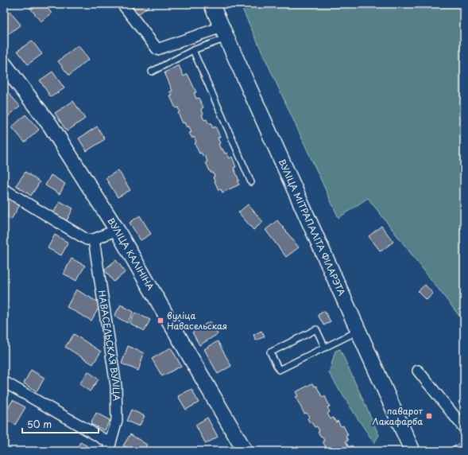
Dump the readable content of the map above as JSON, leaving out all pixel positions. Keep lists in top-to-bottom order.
{
  "streets": {
    "main road": ["ВУЛІЦА МІТРАПАЛІТА ФІЛАРЭТА", "ВУЛІЦА КАЛІНІНА"],
    "street": ["НАВАСЕЛЬСКАЯ ВУЛІЦА"]
  },
  "places": {
    "transit": ["вуліца Навасельская", "паварот Лакафарба"]
  },
  "scale_bar": "50 m"
}
